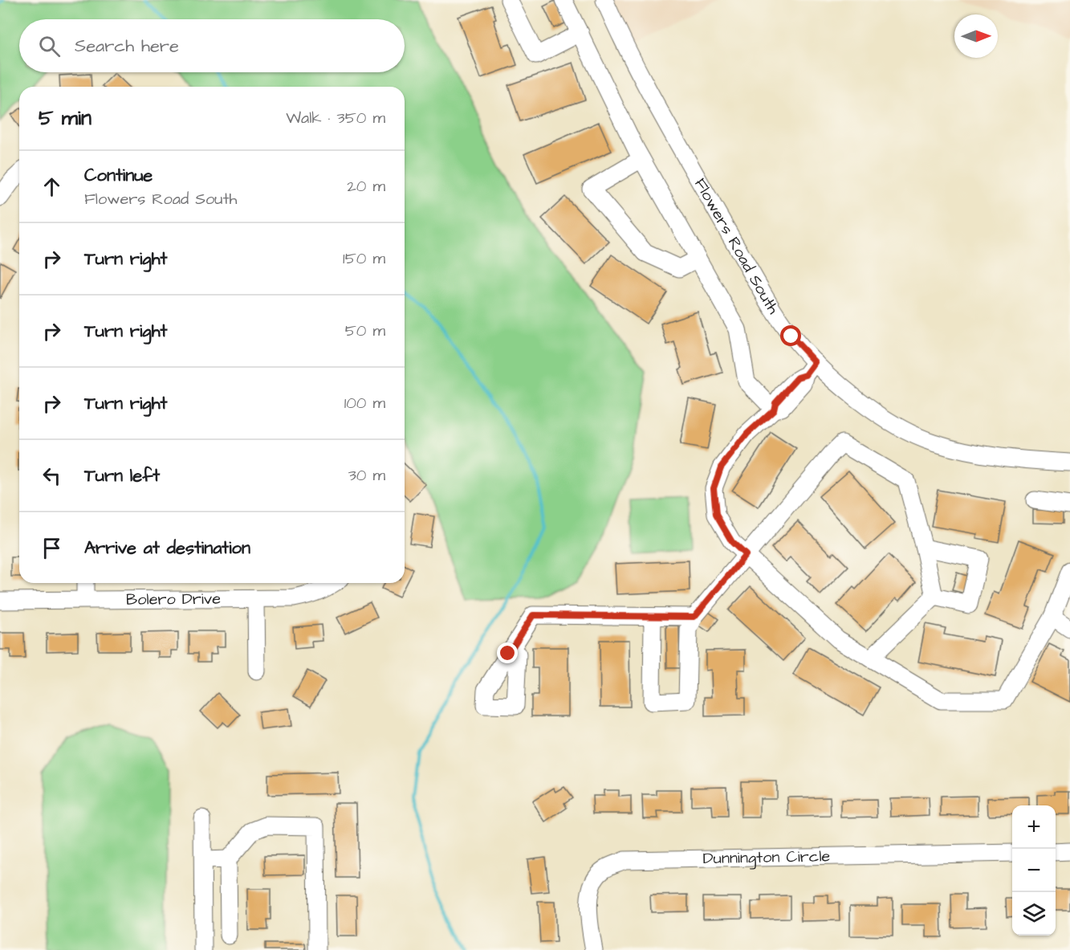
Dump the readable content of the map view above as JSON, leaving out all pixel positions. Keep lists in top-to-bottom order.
{
  "streets": {
    "street": ["Flowers Road South", "Bolero Drive", "Dunnington Circle"]
  },
  "north": "right",
  "page": {
    "search": "Search here",
    "heading": ["5 min", "Walk · 350 m"],
    "list": [
      ["Continue", "Flowers Road South", "20 m"],
      ["Turn right", "150 m"],
      ["Turn right", "50 m"],
      ["Turn right", "100 m"],
      ["Turn left", "30 m"],
      "Arrive at destination"
    ],
    "map_buttons": ["+", "−"]
  }
}
